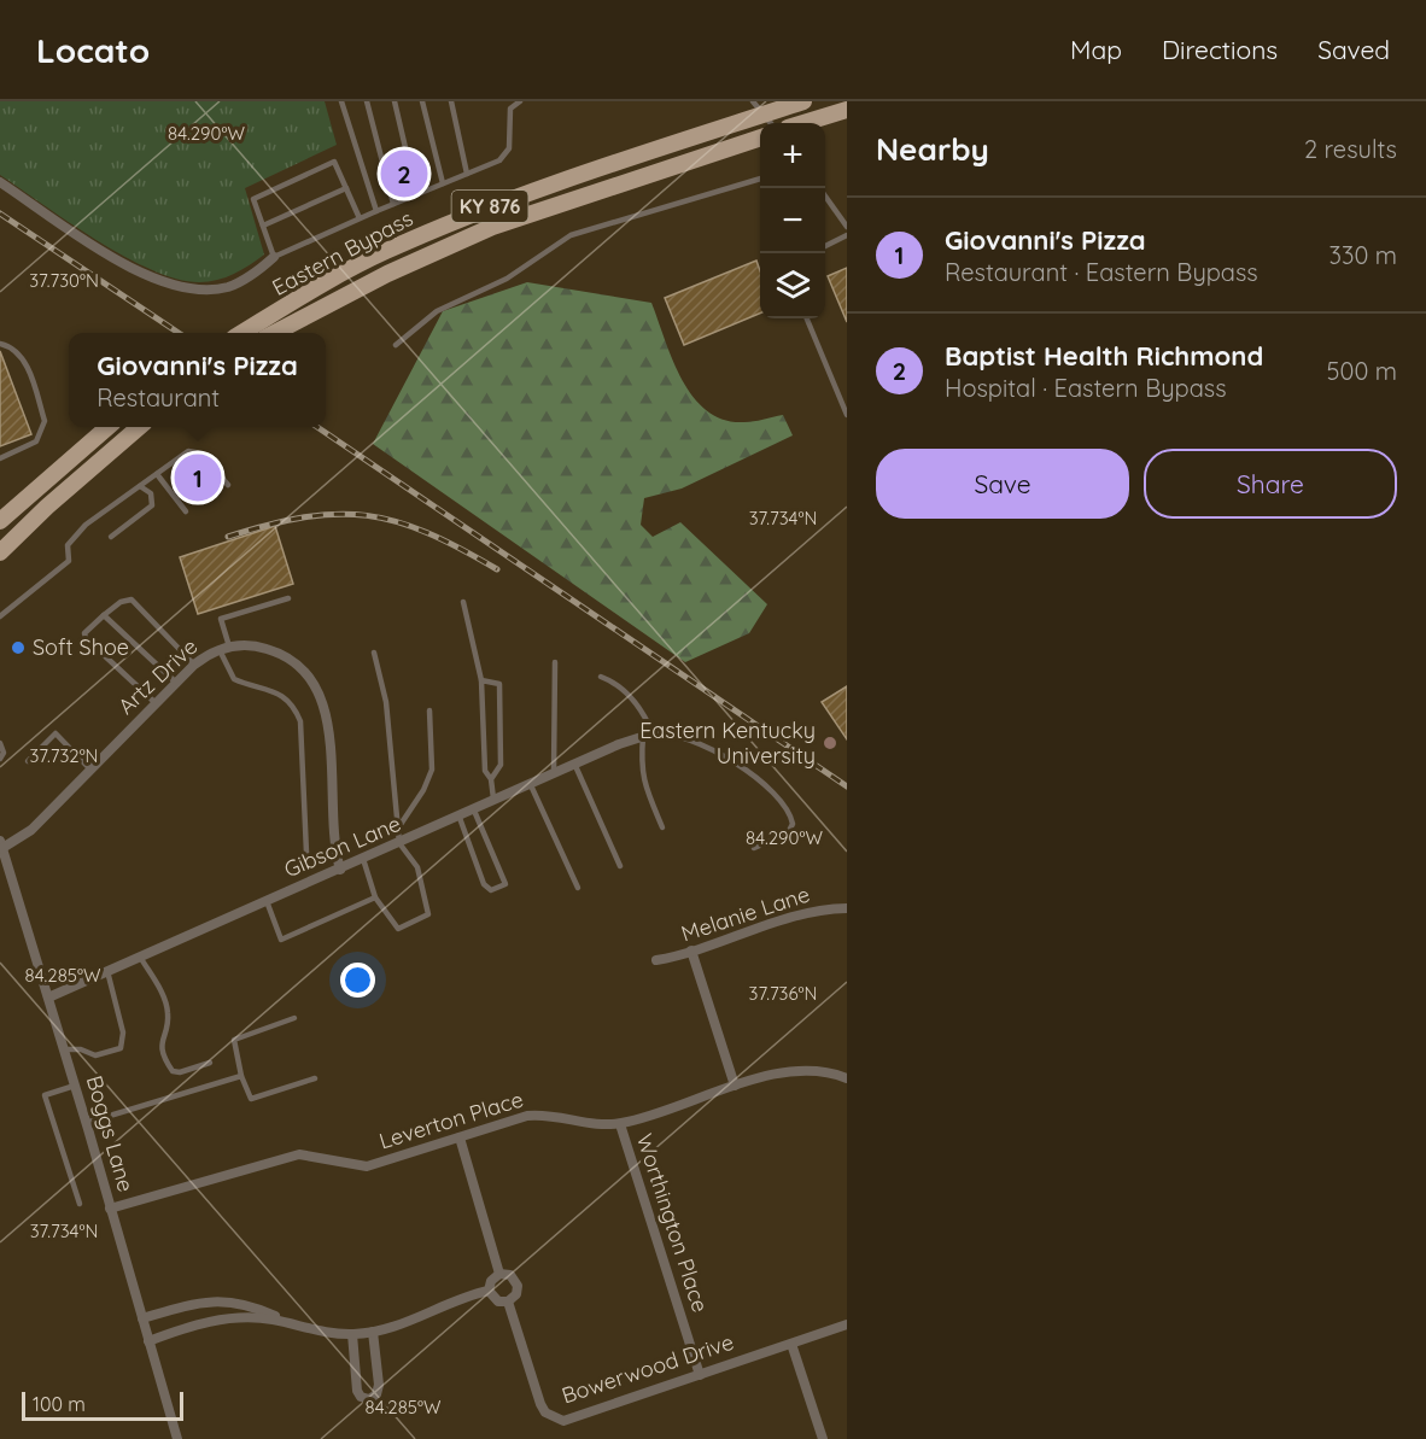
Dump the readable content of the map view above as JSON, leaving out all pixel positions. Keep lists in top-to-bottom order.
{
  "streets": {
    "main road": ["KY 876", "Eastern Bypass"],
    "street": [
      "Artz Drive",
      "Gibson Lane",
      "Melanie Lane",
      "Leverton Place",
      "Boggs Lane",
      "Worthington Place",
      "Bowerwood Drive"
    ]
  },
  "crossings": [
    ["Artz Drive", "Gibson Lane"],
    ["Artz Drive", "Boggs Lane"],
    ["Gibson Lane", "Boggs Lane"],
    ["Leverton Place", "Boggs Lane"],
    ["Leverton Place", "Worthington Place"],
    ["Worthington Place", "Bowerwood Drive"]
  ],
  "places": ["Soft Shoe", "Eastern Kentucky University"],
  "scale_bar": "100 m",
  "page": {
    "header": "Locato",
    "nav": ["Map", "Directions", "Saved"],
    "heading": ["Nearby", "2 results"],
    "map_buttons": ["+", "−"],
    "pins": ["2", "1"],
    "list": [
      {
        "mark": "1",
        "name": "Giovanni's Pizza",
        "note": "Restaurant · Eastern Bypass",
        "value": "330 m"
      },
      {
        "mark": "2",
        "name": "Baptist Health Richmond",
        "note": "Hospital · Eastern Bypass",
        "value": "500 m"
      }
    ],
    "popup": ["Giovanni's Pizza", "Restaurant"],
    "buttons": ["Save", "Share"],
    "scale": "100 m"
  },
  "coordinates": [
    "84.290°W",
    "37.730°N",
    "37.734°N",
    "37.732°N",
    "84.285°W",
    "37.736°N"
  ]
}
